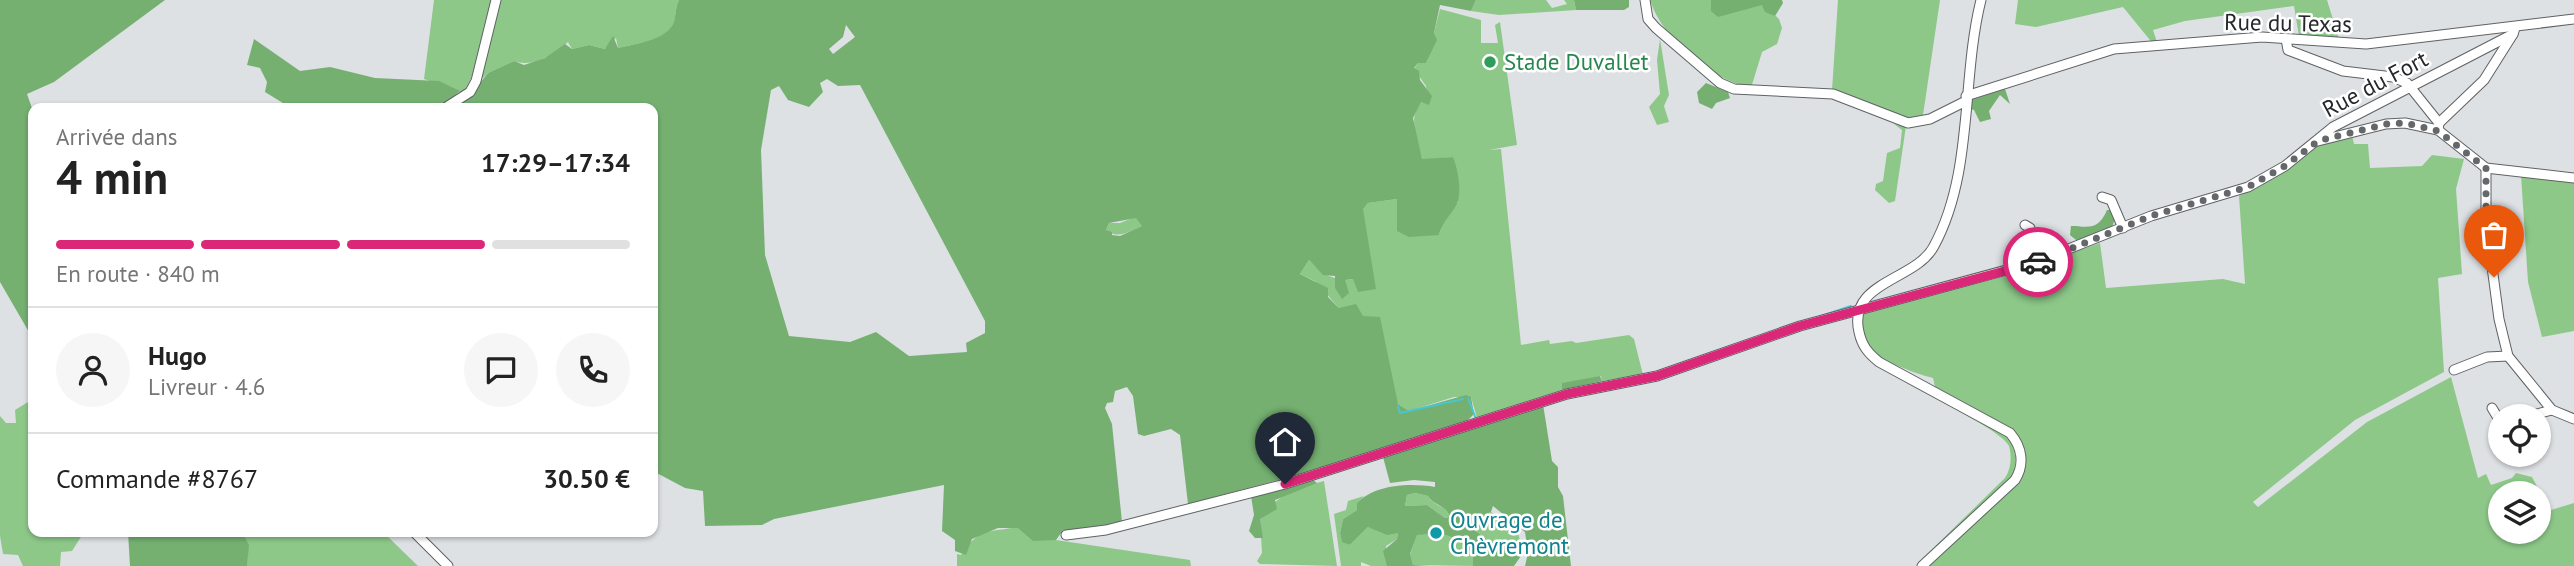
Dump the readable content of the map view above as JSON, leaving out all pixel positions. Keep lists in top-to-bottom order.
{
  "streets": {
    "street": ["Rue du Texas", "Rue du Fort"]
  },
  "crossings": [
    ["Rue du Texas", "Rue du Fort"]
  ],
  "places": ["Stade Duvallet", "Ouvrage de Chèvremont"],
  "page": {
    "heading": ["4 min", "Arrivée dans", "17:29–17:34"],
    "panel": [
      "Hugo",
      "Livreur · 4.6",
      "Commande #8767",
      "30.50 €"
    ],
    "bar": "En route · 840 m"
  }
}
